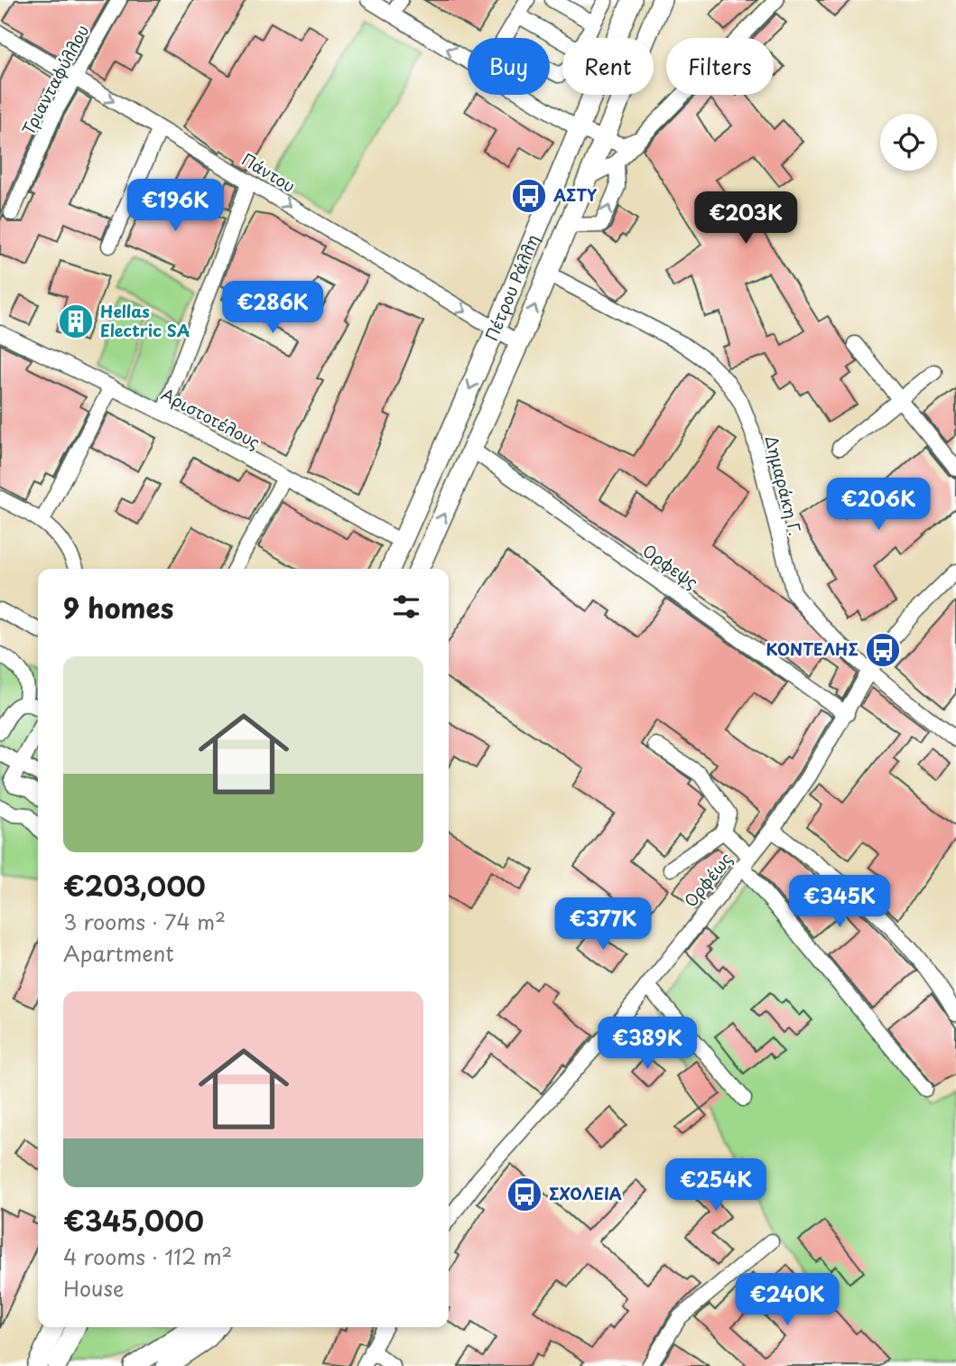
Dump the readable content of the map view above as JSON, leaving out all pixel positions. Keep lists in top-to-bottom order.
{
  "streets": {
    "main road": ["Πέτρου Ράλλη"],
    "street": [
      "Τριανταφύλλου",
      "Πάντου",
      "Αριστοτέλους",
      "Δημαράκη Γ.",
      "Ορφεψς",
      "Ορφέως"
    ]
  },
  "crossings": [
    ["Τριανταφύλλου", "Πάντου"],
    ["Πάντου", "Πέτρου Ράλλη"],
    ["Πέτρου Ράλλη", "Αριστοτέλους"],
    ["Πέτρου Ράλλη", "Δημαράκη Γ."],
    ["Πέτρου Ράλλη", "Ορφεψς"],
    ["Δημαράκη Γ.", "Ορφέως"],
    ["Ορφεψς", "Ορφέως"]
  ],
  "one_way": ["Πάντου"],
  "places": {
    "bus stop": ["ΑΣΤΥ", "ΚΟΝΤΕΛΗΣ", "ΣΧΟΛΕΙΑ"],
    "building": ["Hellas Electric SA"]
  },
  "page": {
    "chip": ["Buy", "Rent", "Filters"],
    "price": [
      "€196K",
      "€203K",
      "€286K",
      "€206K",
      "€345K",
      "€377K",
      "€389K",
      "€254K",
      "€240K"
    ],
    "heading": "9 homes",
    "list": [
      {
        "name": "€203,000",
        "note": "3 rooms · 74 m² · Apartment"
      },
      {
        "name": "€345,000",
        "note": "4 rooms · 112 m² · House"
      }
    ]
  }
}
